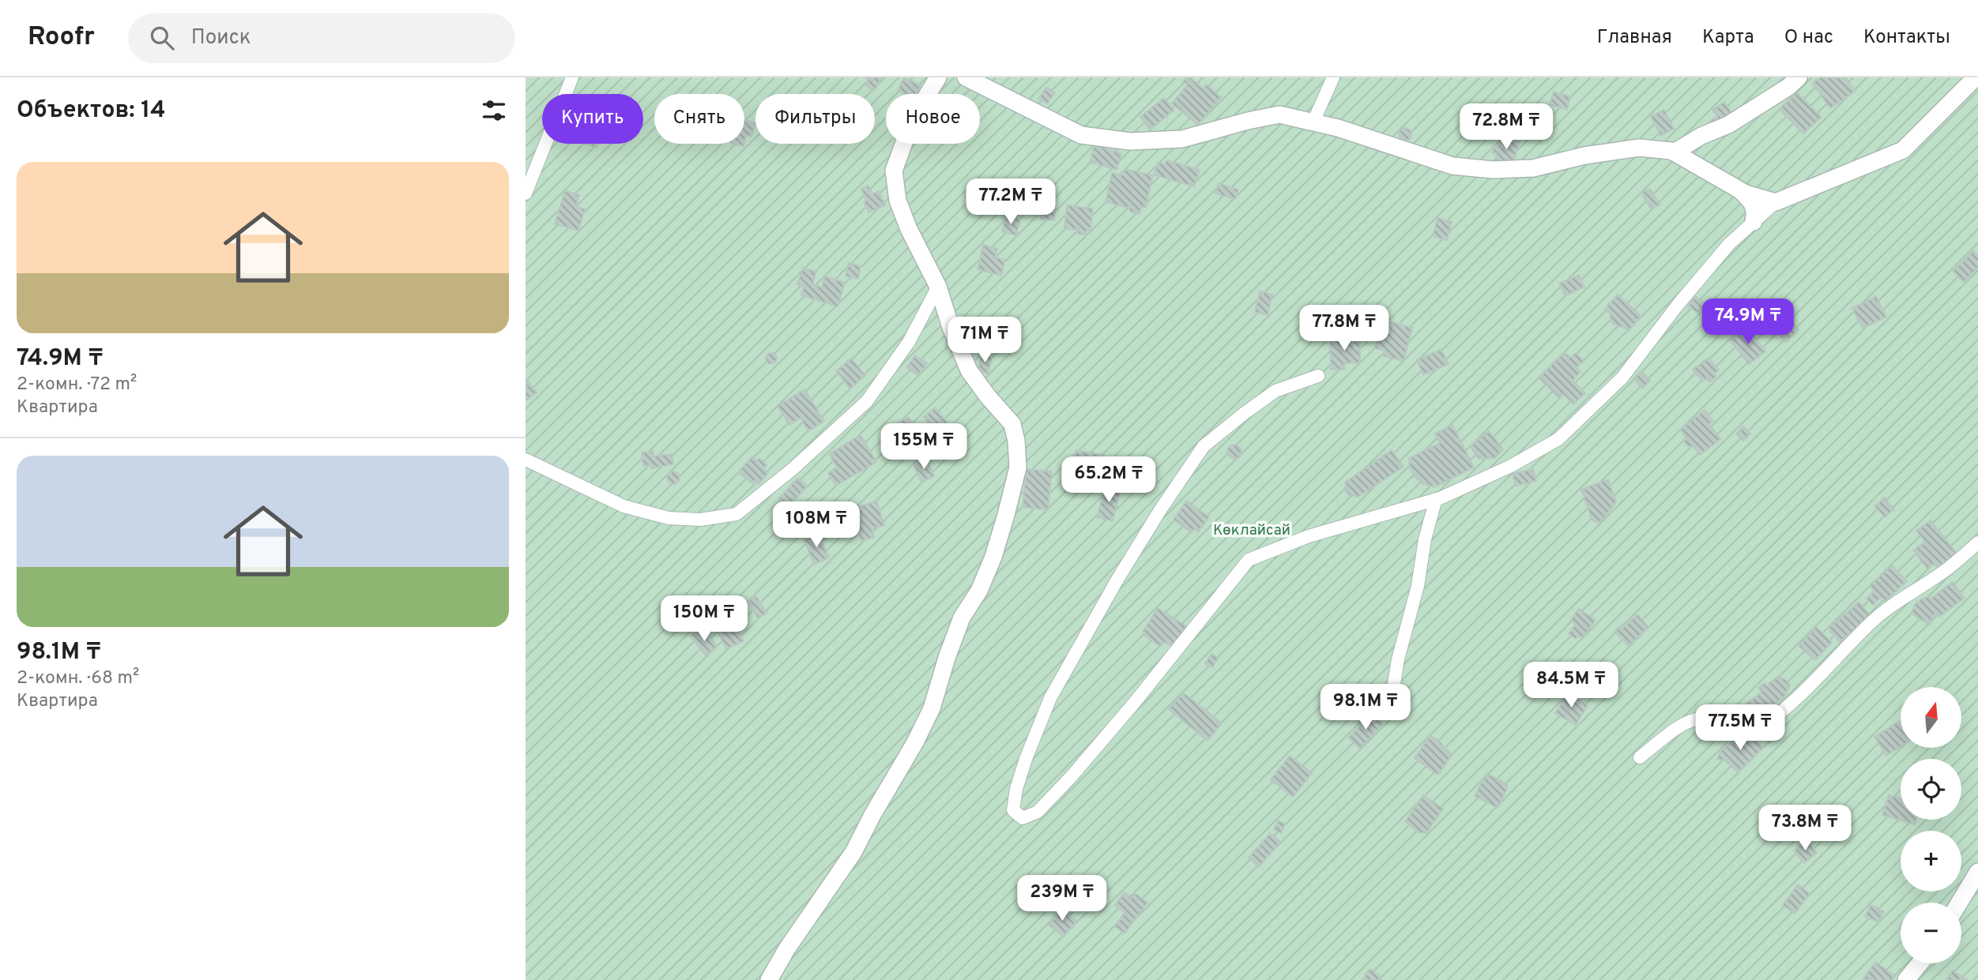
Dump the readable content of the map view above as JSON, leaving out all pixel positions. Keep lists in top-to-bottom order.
{
  "parks": ["Көклайсай"],
  "north": "top",
  "page": {
    "header": "Roofr",
    "search": "Поиск",
    "nav": [
      "Главная",
      "Карта",
      "О нас",
      "Контакты"
    ],
    "heading": "Объектов: 14",
    "chip": [
      "Купить",
      "Снять",
      "Фильтры",
      "Новое"
    ],
    "price": [
      "72.8M ₸",
      "77.2M ₸",
      "74.9M ₸",
      "77.8M ₸",
      "71M ₸",
      "155M ₸",
      "65.2M ₸",
      "108M ₸",
      "150M ₸",
      "84.5M ₸",
      "98.1M ₸",
      "77.5M ₸",
      "73.8M ₸",
      "239M ₸"
    ],
    "list": [
      {
        "name": "74.9M ₸",
        "note": "2-комн. · 72 m² · Квартира"
      },
      {
        "name": "98.1M ₸",
        "note": "2-комн. · 68 m² · Квартира"
      }
    ],
    "map_buttons": ["+", "−"]
  }
}
